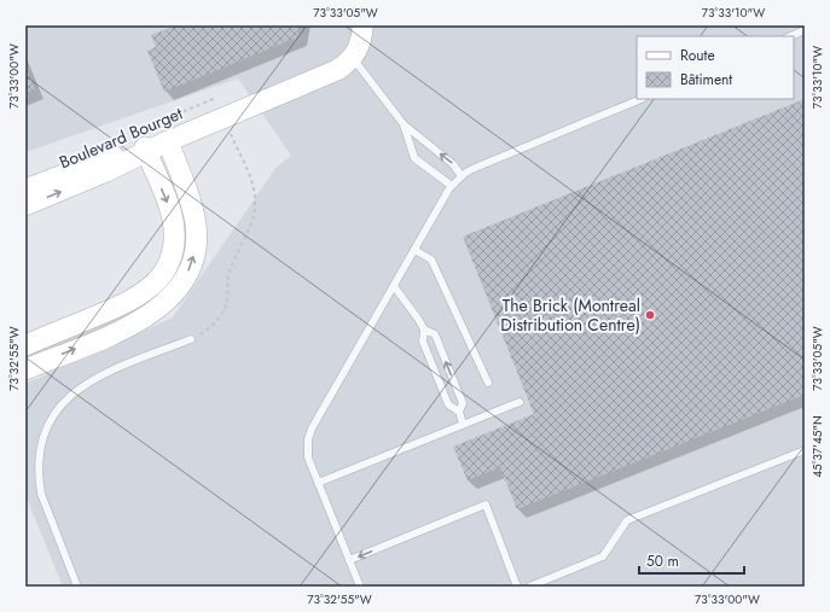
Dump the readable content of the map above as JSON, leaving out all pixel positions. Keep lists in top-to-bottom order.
{
  "streets": {
    "main road": ["Boulevard Bourget"]
  },
  "places": ["The Brick (Montreal Distribution Centre)"],
  "legend": ["Route", "Bâtiment"],
  "scale_bar": "50 m",
  "coordinates": [
    "73°33'05\"W",
    "73°33'10\"W",
    "73°33'00\"W",
    "73°32'55\"W",
    "45°37'45\"N"
  ]
}
